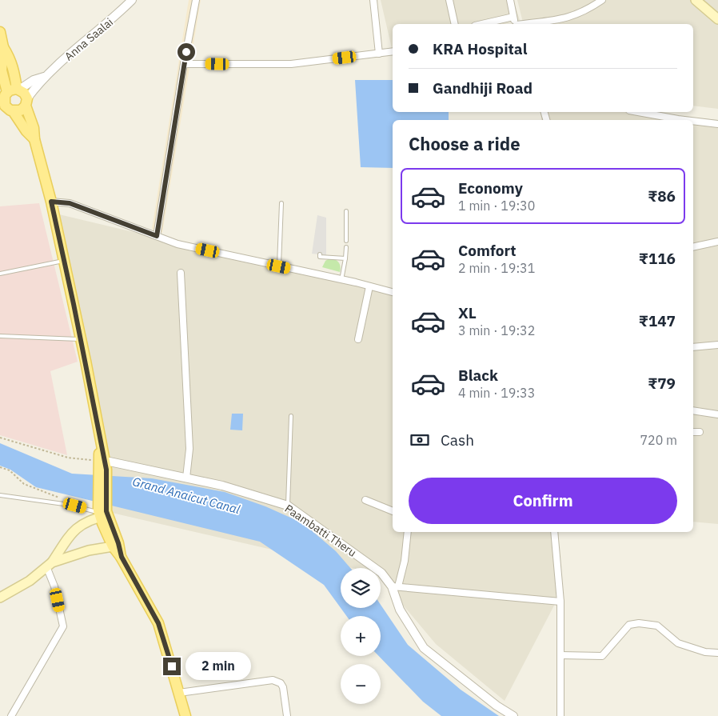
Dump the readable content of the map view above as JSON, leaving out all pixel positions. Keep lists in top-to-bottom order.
{
  "streets": {
    "street": ["Anna Saalai", "Paambatti Theru"]
  },
  "water": ["Grand Anaicut Canal"],
  "page": {
    "banner": ["KRA Hospital", "Gandhiji Road"],
    "heading": "Choose a ride",
    "list": [
      {
        "name": "Economy",
        "note": "1 min · 19:30",
        "value": "₹86"
      },
      {
        "name": "Comfort",
        "note": "2 min · 19:31",
        "value": "₹116"
      },
      {
        "name": "XL",
        "note": "3 min · 19:32",
        "value": "₹147"
      },
      {
        "name": "Black",
        "note": "4 min · 19:33",
        "value": "₹79"
      }
    ],
    "pay": ["Cash", "720 m"],
    "buttons": "Confirm",
    "map_buttons": ["+", "−"],
    "bubble": "2 min"
  }
}
